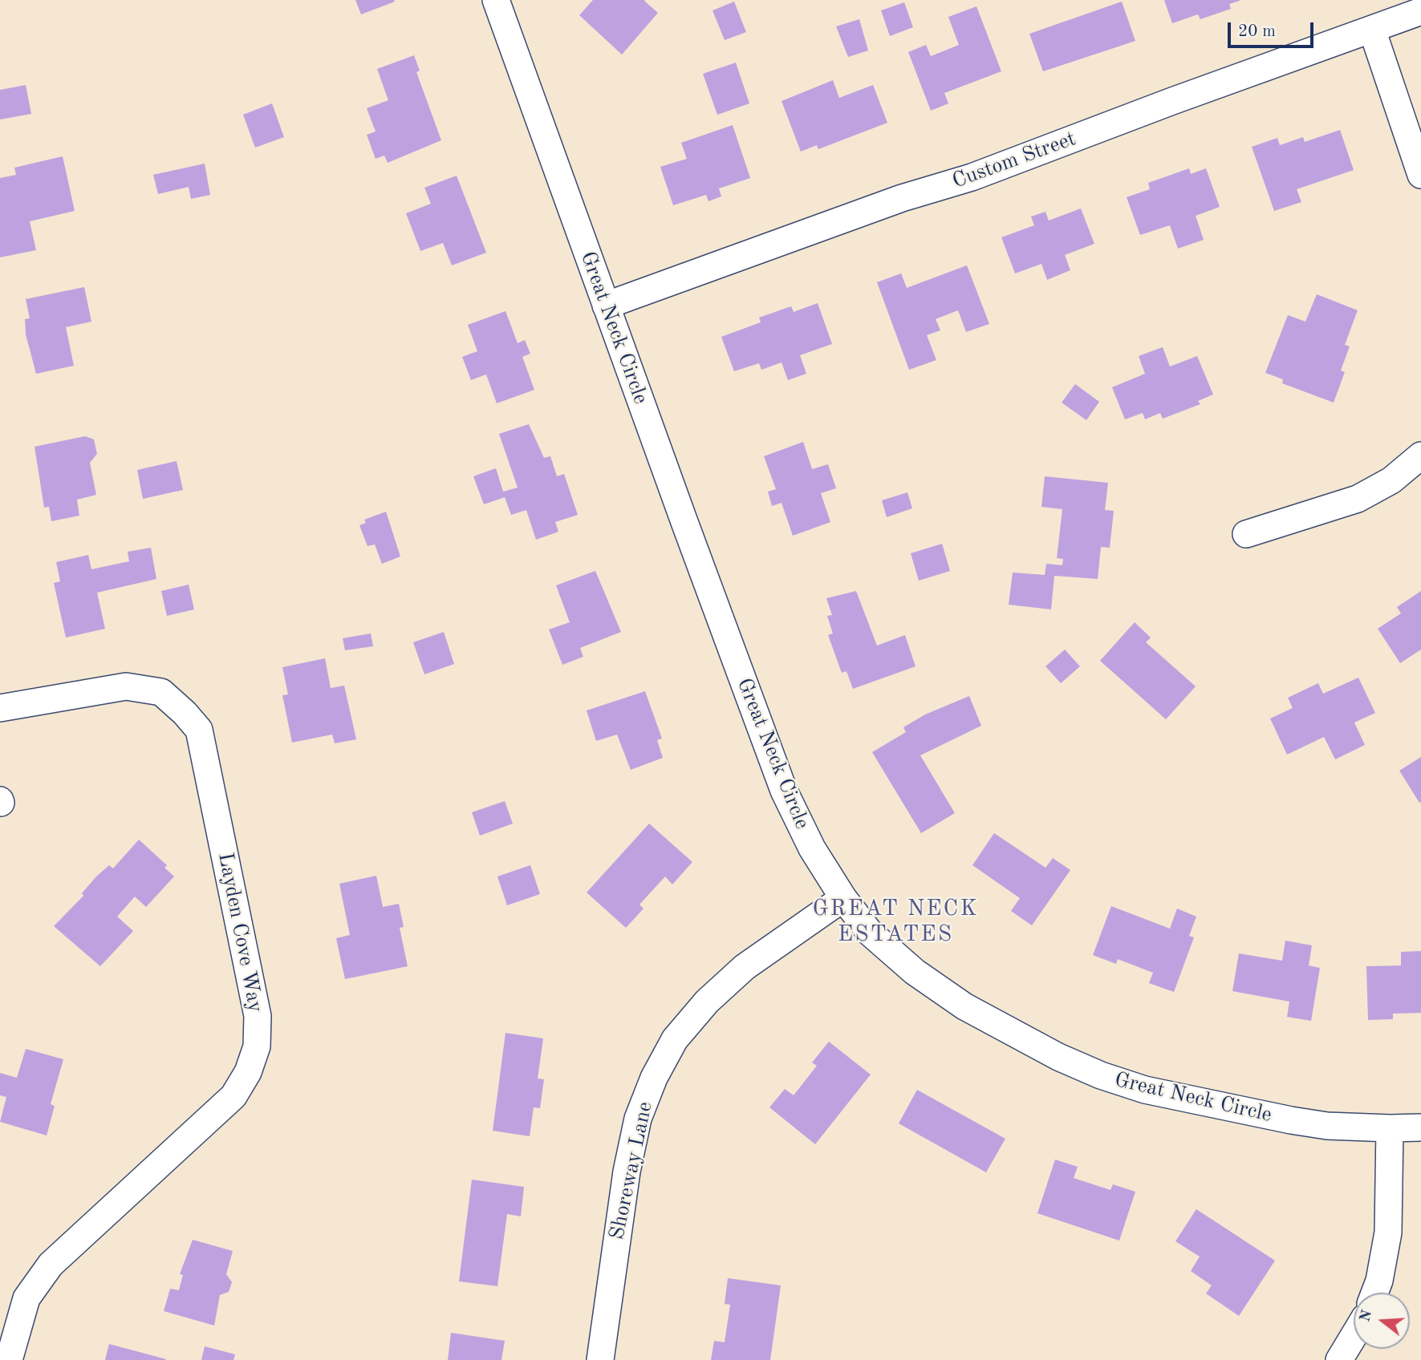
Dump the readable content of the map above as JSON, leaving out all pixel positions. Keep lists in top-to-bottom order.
{
  "streets": {
    "street": [
      "Custom Street",
      "Great Neck Circle",
      "Layden Cove Way",
      "Shoreway Lane"
    ]
  },
  "crossings": [
    ["Custom Street", "Great Neck Circle"],
    ["Great Neck Circle", "Shoreway Lane"]
  ],
  "districts": ["GREAT NECK ESTATES"],
  "scale_bar": "20 m",
  "north": "left"
}
